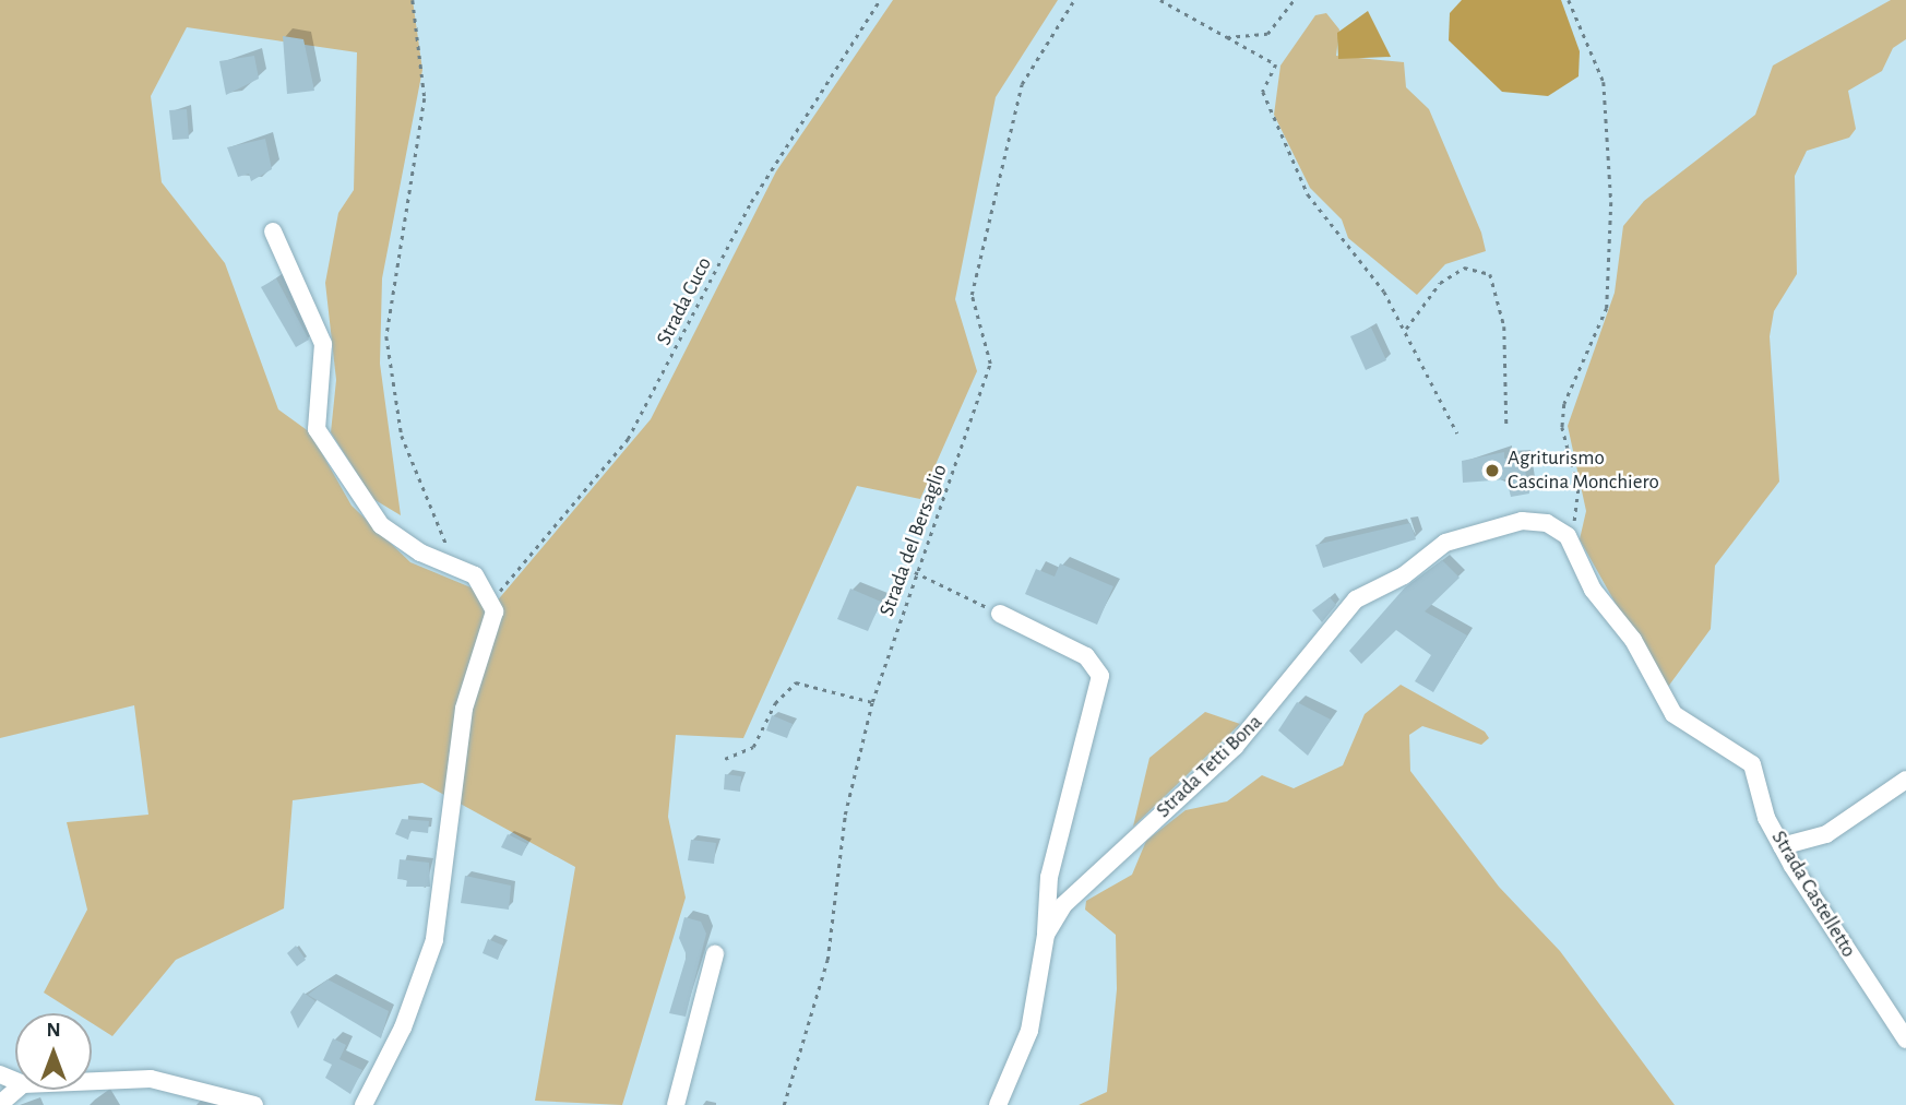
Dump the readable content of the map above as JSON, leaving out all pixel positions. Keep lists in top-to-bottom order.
{
  "streets": {
    "street": ["Strada Tetti Bona", "Strada Castelletto"],
    "path": ["Strada Cuco", "Strada del Bersaglio"]
  },
  "crossings": [
    ["Strada Tetti Bona", "Strada Castelletto"]
  ],
  "places": ["Agriturismo Cascina Monchiero"],
  "north": "top"
}
